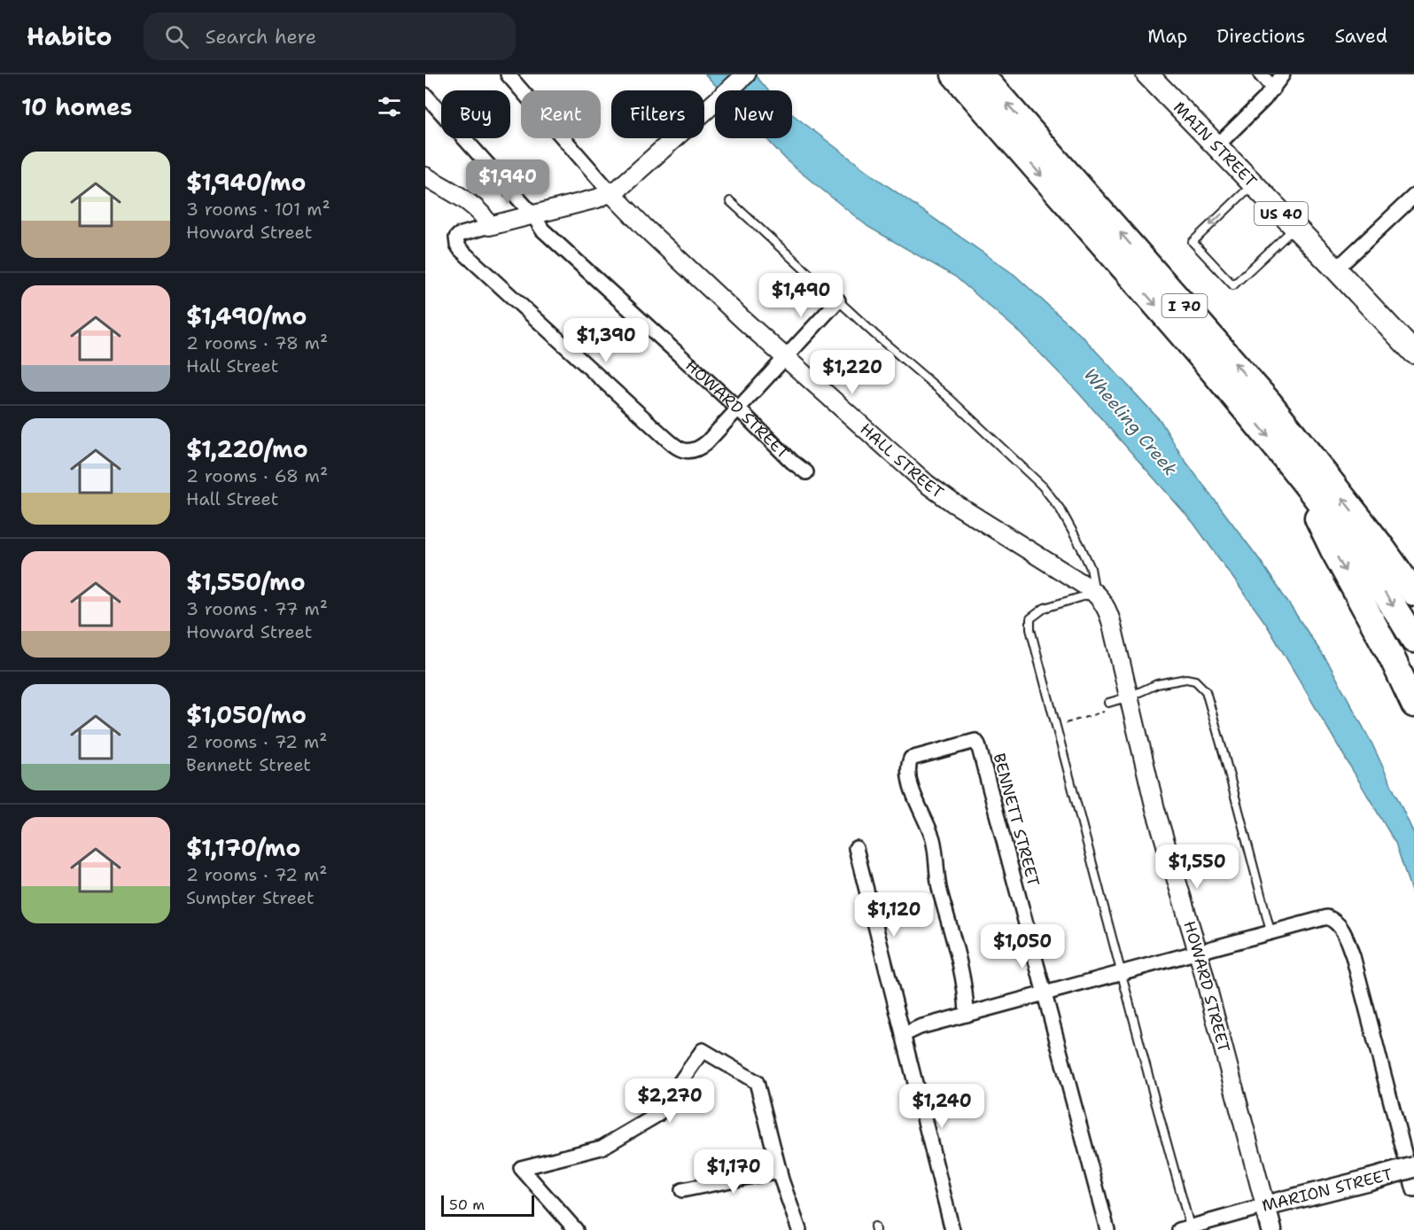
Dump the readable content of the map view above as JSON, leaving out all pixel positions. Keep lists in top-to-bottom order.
{
  "streets": {
    "highway": ["I 70"],
    "main road": [
      "MAIN STREET",
      "US 40",
      "HOWARD STREET",
      "MARION STREET"
    ],
    "street": ["HALL STREET", "BENNETT STREET"]
  },
  "crossings": [
    ["HOWARD STREET", "HALL STREET"],
    ["HOWARD STREET", "MARION STREET"]
  ],
  "water": ["Wheeling Creek"],
  "scale_bar": "50 m",
  "page": {
    "header": "Habito",
    "search": "Search here",
    "nav": ["Map", "Directions", "Saved"],
    "heading": "10 homes",
    "chip": [
      "Buy",
      "Rent",
      "Filters",
      "New"
    ],
    "list": [
      {
        "name": "$1,940/mo",
        "note": "3 rooms · 101 m² · Howard Street"
      },
      {
        "name": "$1,490/mo",
        "note": "2 rooms · 78 m² · Hall Street"
      },
      {
        "name": "$1,220/mo",
        "note": "2 rooms · 68 m² · Hall Street"
      },
      {
        "name": "$1,550/mo",
        "note": "3 rooms · 77 m² · Howard Street"
      },
      {
        "name": "$1,050/mo",
        "note": "2 rooms · 72 m² · Bennett Street"
      },
      {
        "name": "$1,170/mo",
        "note": "2 rooms · 72 m² · Sumpter Street"
      }
    ],
    "price": [
      "$1,940",
      "$1,490",
      "$1,390",
      "$1,220",
      "$1,550",
      "$1,120",
      "$1,050",
      "$2,270",
      "$1,240",
      "$1,170"
    ],
    "scale": "50 m"
  }
}
